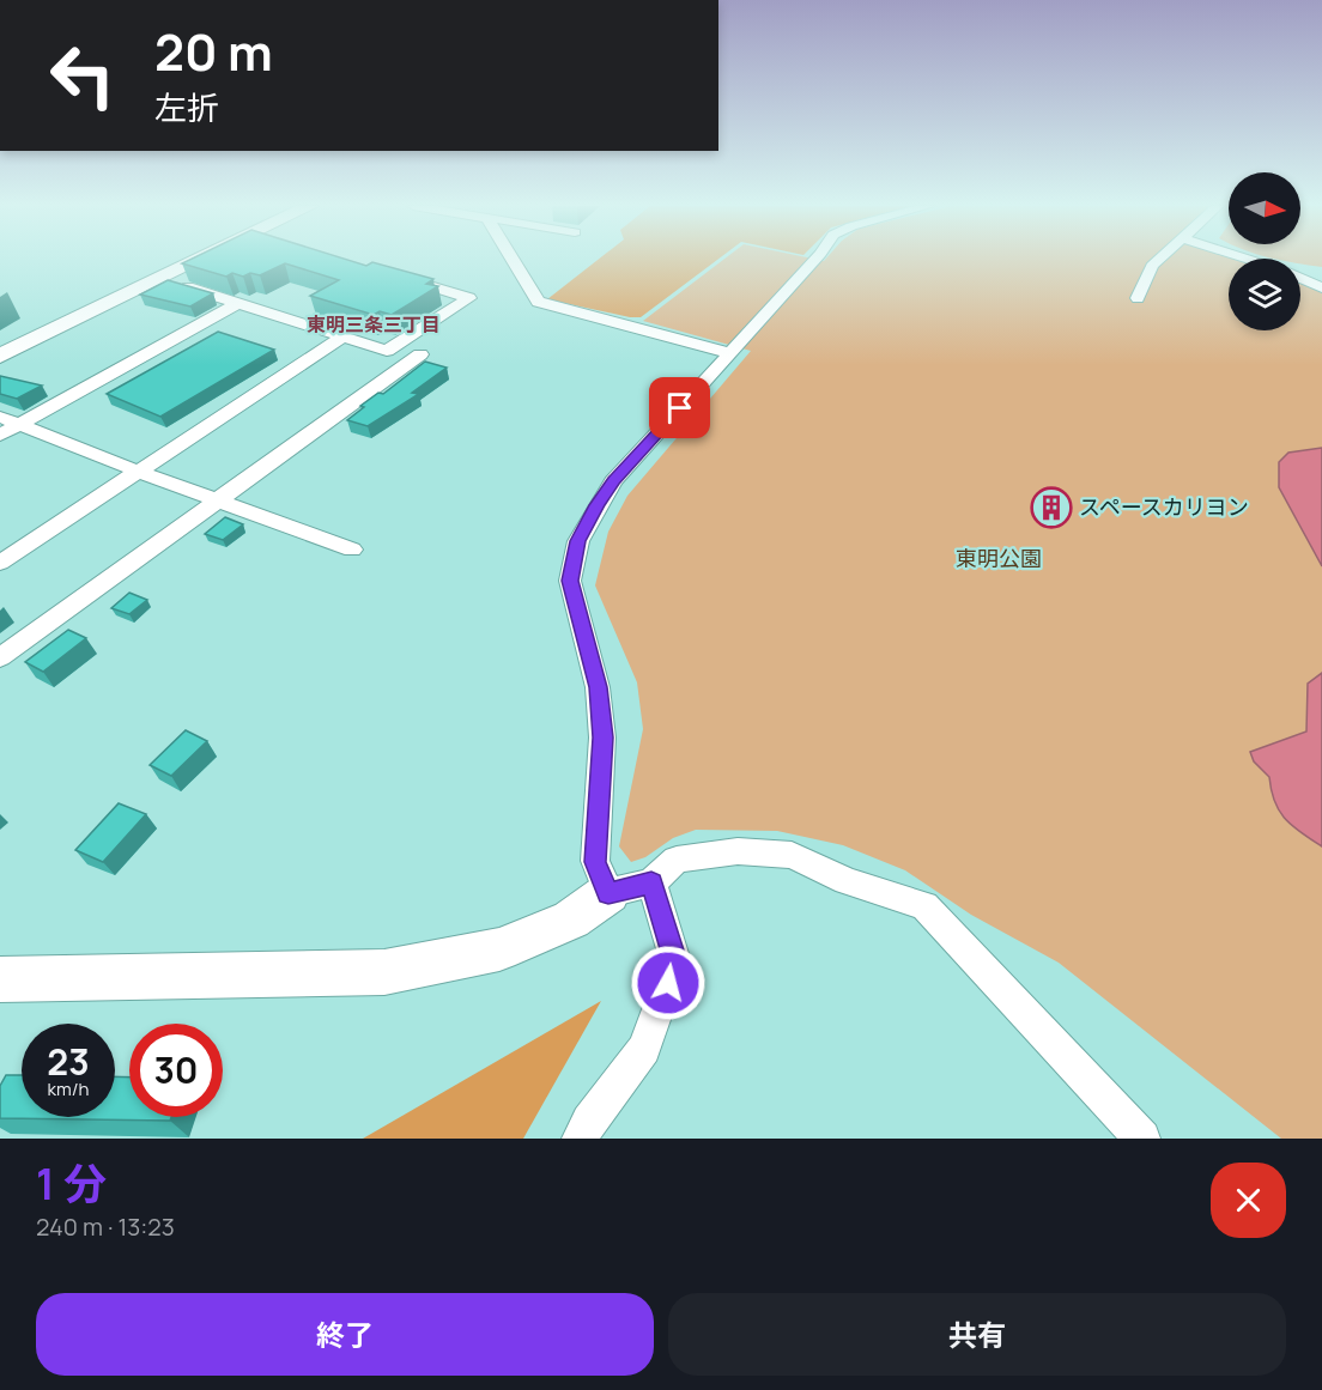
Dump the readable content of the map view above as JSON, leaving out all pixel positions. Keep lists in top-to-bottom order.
{
  "districts": ["東明三条三丁目"],
  "parks": ["東明公園"],
  "places": {
    "building": ["スペースカリヨン"]
  },
  "north": "right",
  "page": {
    "turn": ["20 m", "左折"],
    "speed": "23 km/h",
    "limit": "30",
    "heading": ["1 分", "240 m · 13:23"],
    "buttons": ["終了", "共有"]
  }
}
